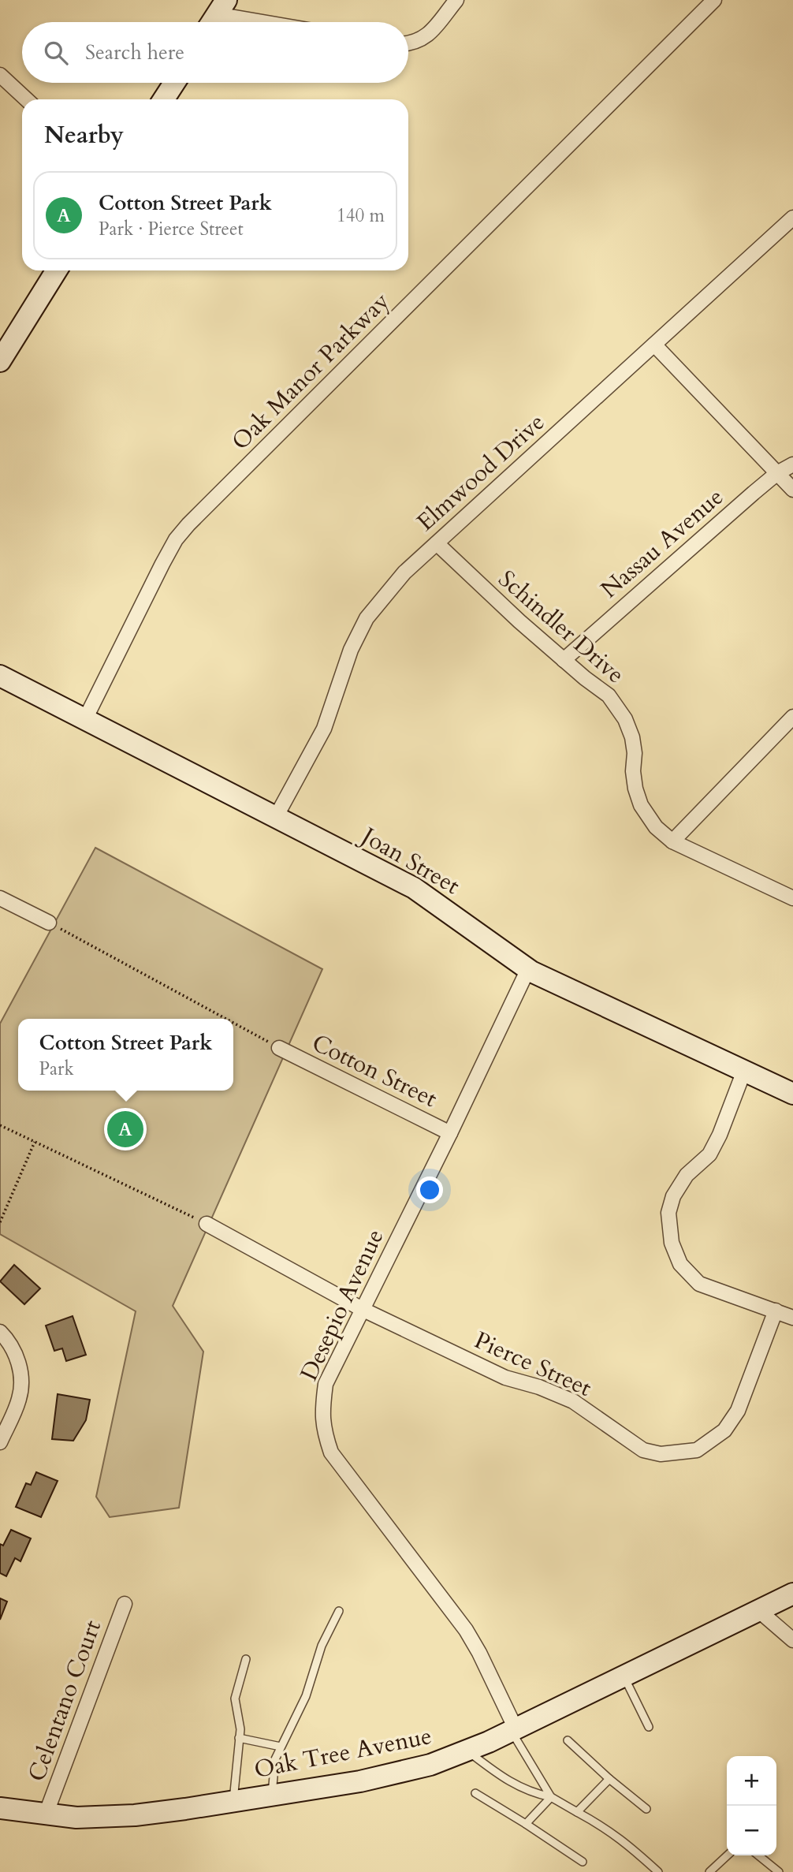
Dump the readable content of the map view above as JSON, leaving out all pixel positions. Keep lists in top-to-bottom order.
{
  "streets": {
    "street": [
      "Oak Manor Parkway",
      "Elmwood Drive",
      "Nassau Avenue",
      "Schindler Drive",
      "Joan Street",
      "Cotton Street",
      "Desepio Avenue",
      "Pierce Street",
      "Celentano Court",
      "Oak Tree Avenue"
    ]
  },
  "crossings": [
    ["Oak Manor Parkway", "Joan Street"],
    ["Elmwood Drive", "Schindler Drive"],
    ["Elmwood Drive", "Joan Street"],
    ["Nassau Avenue", "Schindler Drive"],
    ["Joan Street", "Desepio Avenue"],
    ["Cotton Street", "Desepio Avenue"],
    ["Desepio Avenue", "Pierce Street"],
    ["Desepio Avenue", "Oak Tree Avenue"],
    ["Celentano Court", "Oak Tree Avenue"]
  ],
  "page": {
    "search": "Search here",
    "heading": "Nearby",
    "list": [
      {
        "mark": "A",
        "name": "Cotton Street Park",
        "note": "Park · Pierce Street",
        "value": "140 m"
      }
    ],
    "popup": ["Cotton Street Park", "Park"],
    "pins": "A",
    "map_buttons": ["+", "−"]
  }
}
